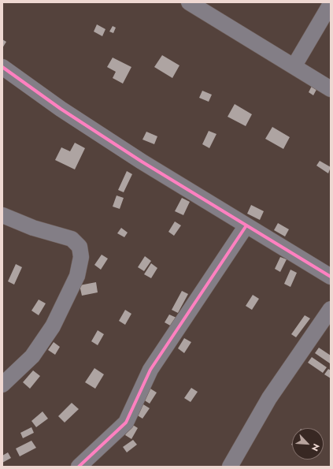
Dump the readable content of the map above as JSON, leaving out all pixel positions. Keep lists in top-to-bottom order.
{
  "north": "bottom right"
}
